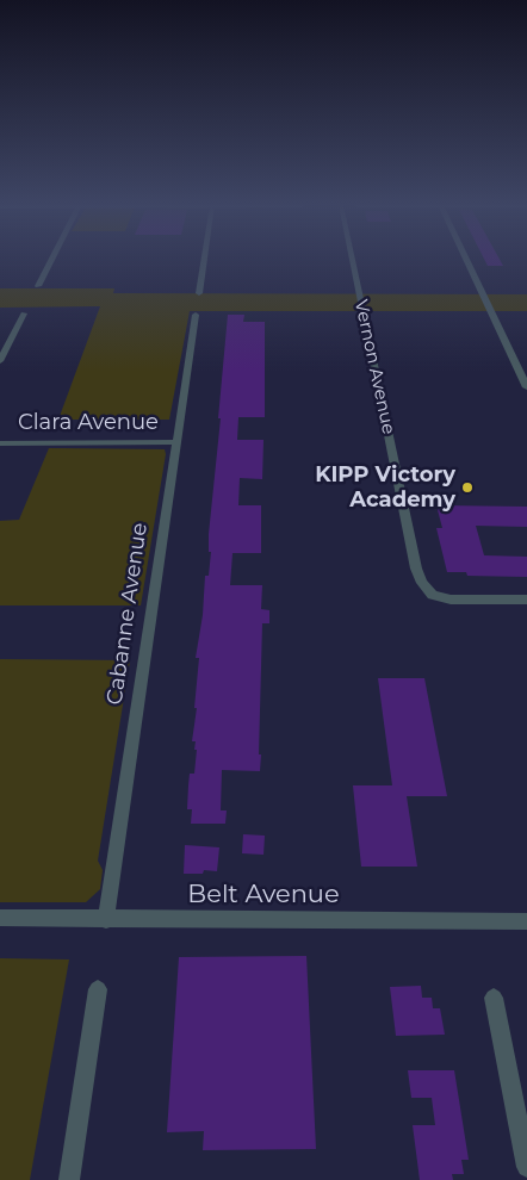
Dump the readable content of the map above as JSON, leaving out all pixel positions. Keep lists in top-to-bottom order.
{
  "streets": {
    "street": [
      "Vernon Avenue",
      "Clara Avenue",
      "Cabanne Avenue",
      "Belt Avenue"
    ]
  },
  "crossings": [
    ["Clara Avenue", "Cabanne Avenue"],
    ["Cabanne Avenue", "Belt Avenue"]
  ],
  "places": ["KIPP Victory Academy"]
}
